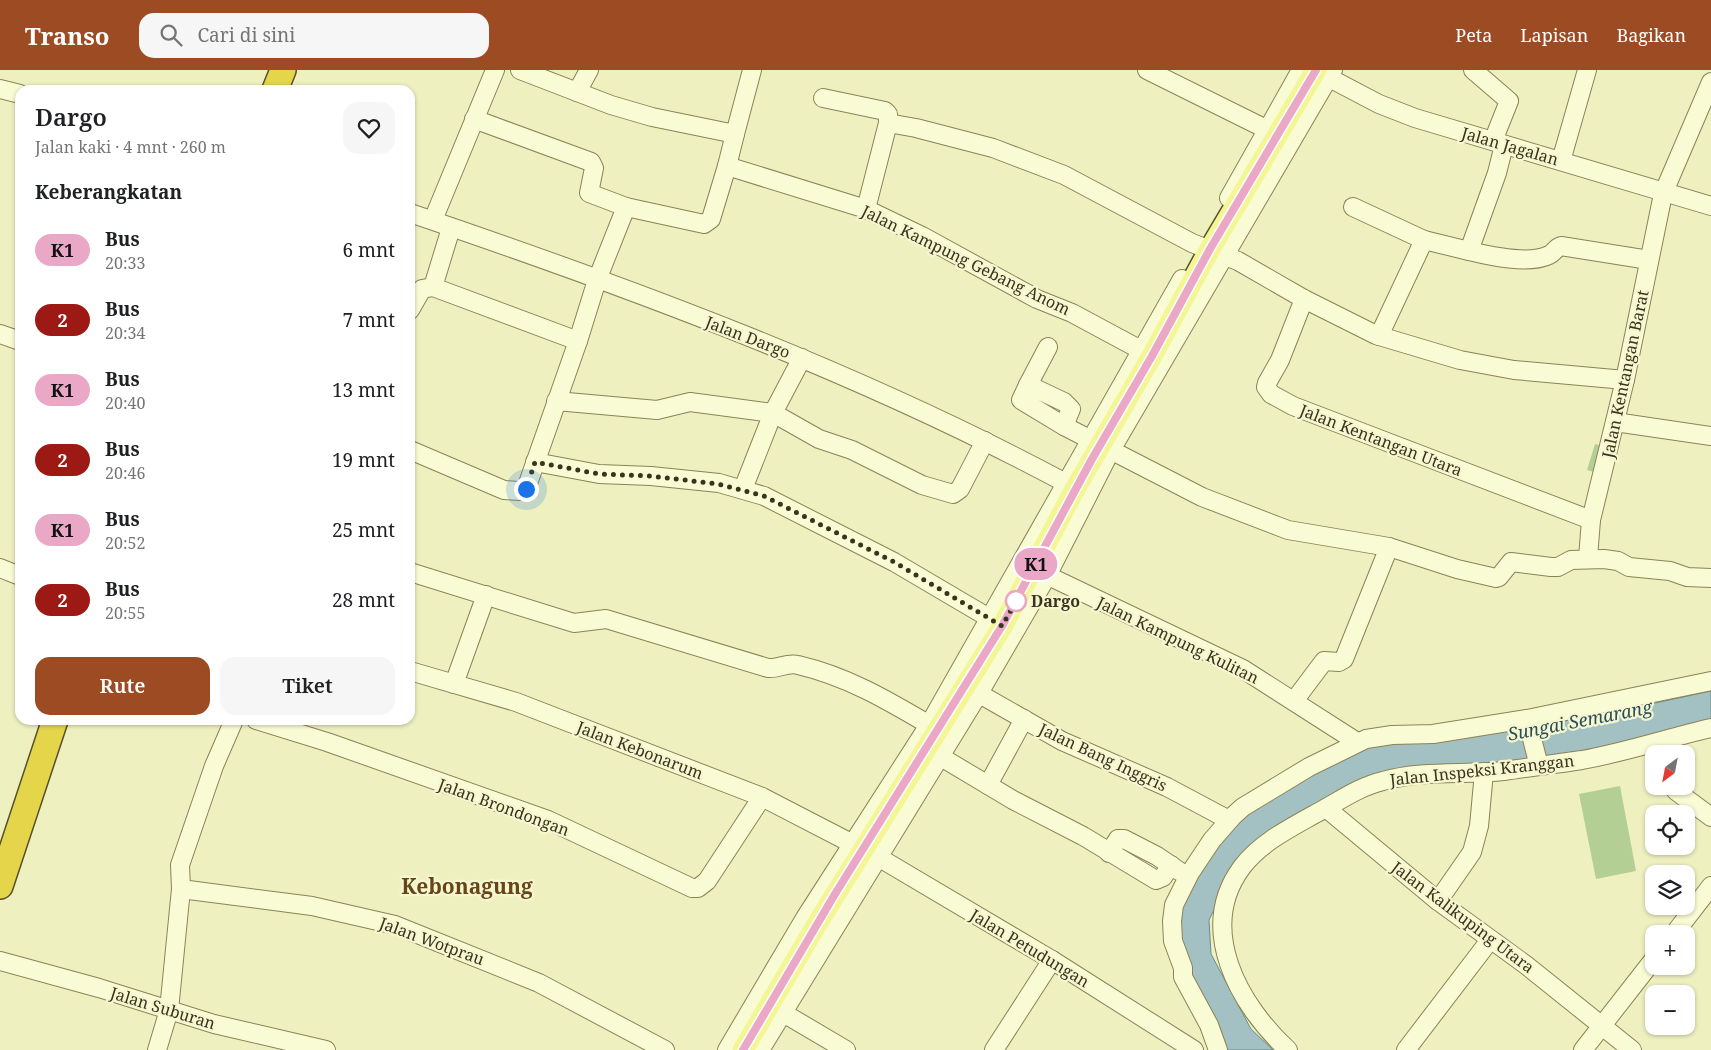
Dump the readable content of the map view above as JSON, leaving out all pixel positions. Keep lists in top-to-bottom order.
{
  "streets": {
    "street": [
      "Jalan Jagalan",
      "Jalan Kampung Gebang Anom",
      "Jalan Dargo",
      "Jalan Kentangan Barat",
      "Jalan Kentangan Utara",
      "Jalan Kampung Kulitan",
      "Jalan Kebonarum",
      "Jalan Bang Inggris",
      "Jalan Inspeksi Kranggan",
      "Jalan Brondongan",
      "Jalan Kalikuping Utara",
      "Jalan Wotprau",
      "Jalan Petudungan",
      "Jalan Suburan"
    ]
  },
  "crossings": [
    ["Jalan Jagalan", "Jalan Kentangan Barat"],
    ["Jalan Kentangan Barat", "Jalan Kentangan Utara"],
    ["Jalan Kebonarum", "Jalan Brondongan"],
    ["Jalan Kebonarum", "Jalan Petudungan"],
    ["Jalan Inspeksi Kranggan", "Jalan Kalikuping Utara"]
  ],
  "districts": ["Kebonagung"],
  "water": ["Sungai Semarang"],
  "places": ["Dargo"],
  "lines": ["bus line K1"],
  "north": "bottom left",
  "page": {
    "header": "Transo",
    "search": "Cari di sini",
    "nav": ["Peta", "Lapisan", "Bagikan"],
    "on_map": "K1",
    "heading": [
      ["Dargo", "Jalan kaki · 4 mnt · 260 m"],
      "Keberangkatan"
    ],
    "list": [
      {
        "mark": "K1",
        "name": "Bus",
        "note": "20:33",
        "value": "6 mnt"
      },
      {
        "mark": "2",
        "name": "Bus",
        "note": "20:34",
        "value": "7 mnt"
      },
      {
        "mark": "K1",
        "name": "Bus",
        "note": "20:40",
        "value": "13 mnt"
      },
      {
        "mark": "2",
        "name": "Bus",
        "note": "20:46",
        "value": "19 mnt"
      },
      {
        "mark": "K1",
        "name": "Bus",
        "note": "20:52",
        "value": "25 mnt"
      },
      {
        "mark": "2",
        "name": "Bus",
        "note": "20:55",
        "value": "28 mnt"
      }
    ],
    "buttons": ["Rute", "Tiket"],
    "map_buttons": ["+", "−"]
  }
}
